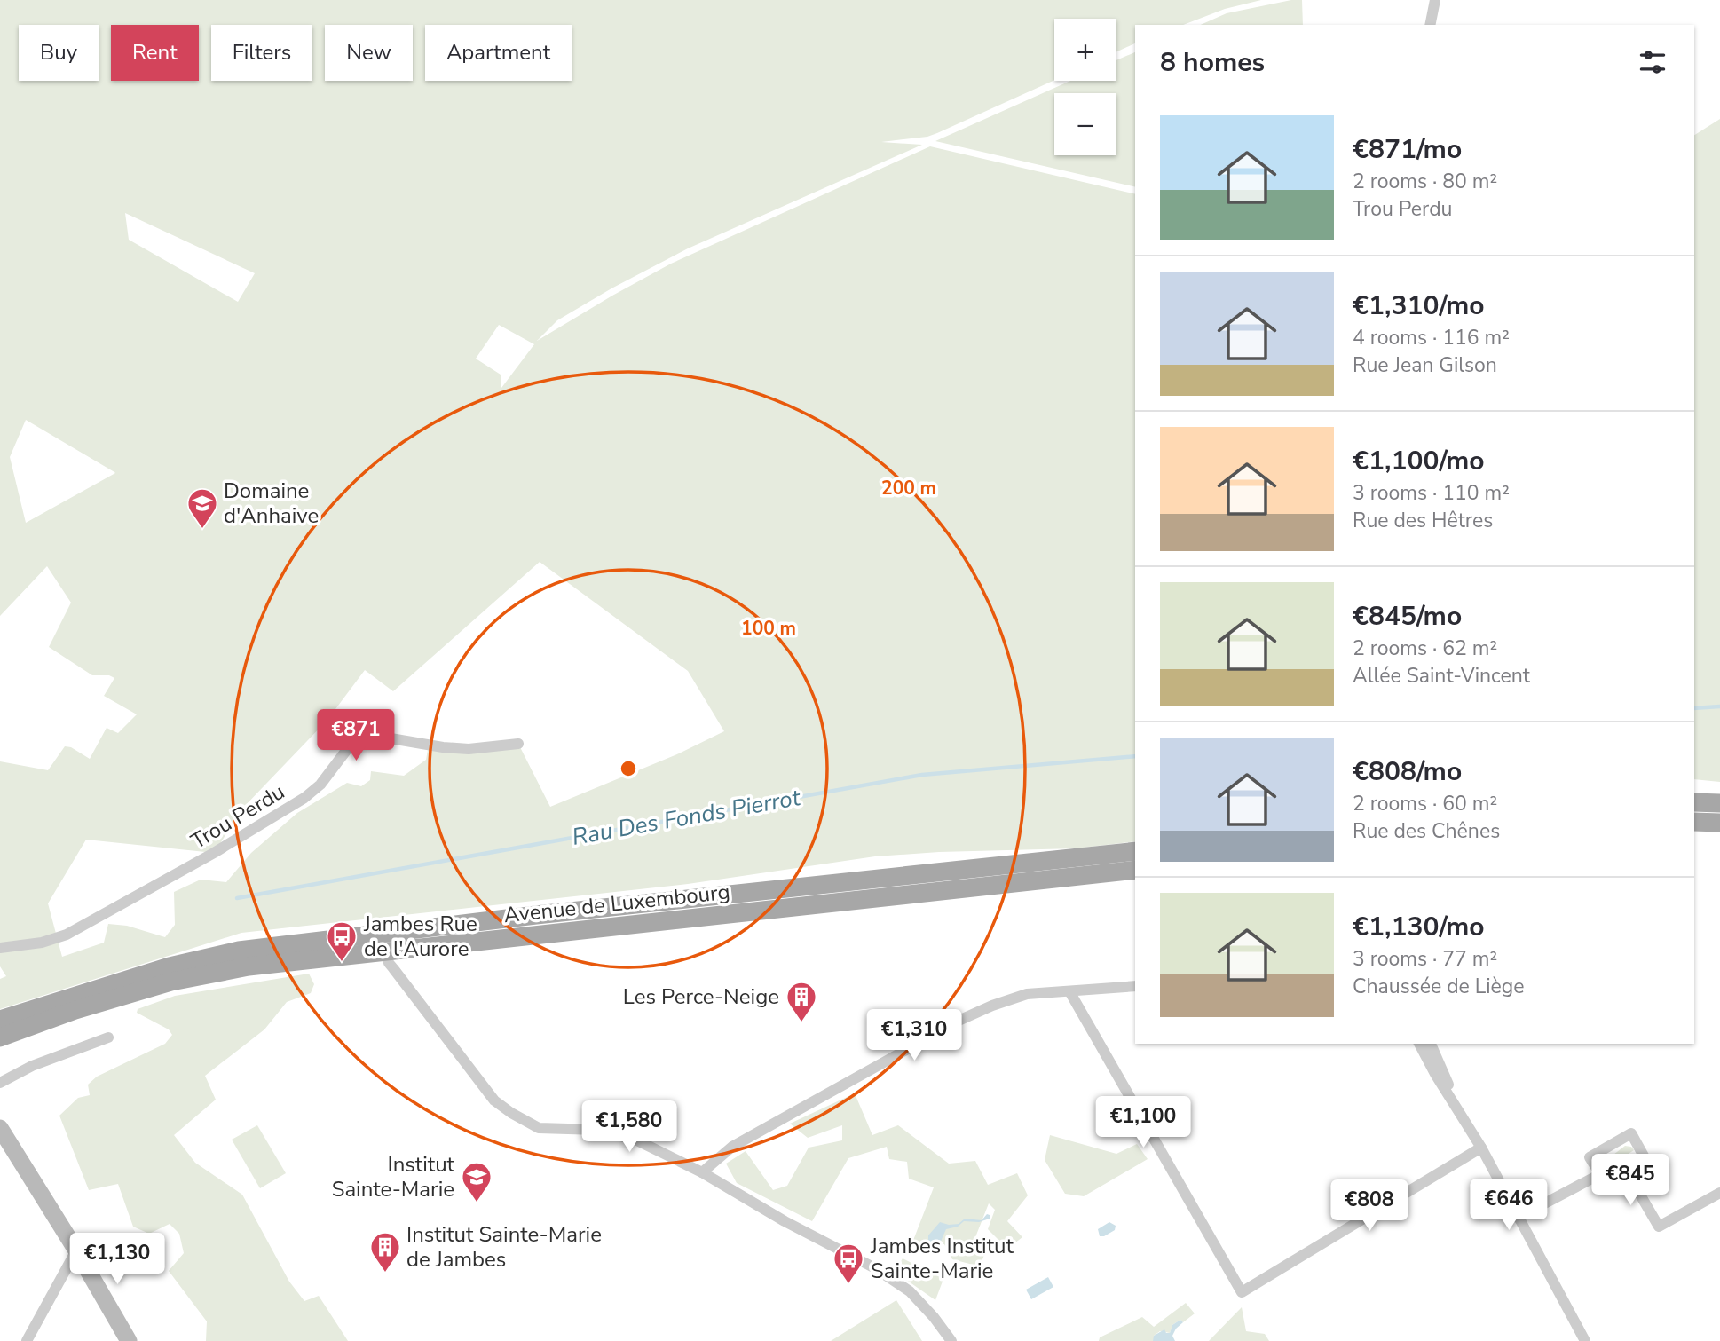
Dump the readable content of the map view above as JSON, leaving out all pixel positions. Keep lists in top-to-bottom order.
{
  "streets": {
    "main road": ["Avenue de Luxembourg"],
    "street": ["Trou Perdu"]
  },
  "water": ["Rau Des Fonds Pierrot"],
  "places": {
    "school or university": ["Domaine d'Anhaive", "Institut Sainte-Marie"],
    "bus stop": ["Jambes Rue de l'Aurore", "Jambes Institut Sainte-Marie"],
    "building": ["Les Perce-Neige", "Institut Sainte-Marie de Jambes"]
  },
  "page": {
    "map_buttons": ["+", "−"],
    "chip": [
      "Buy",
      "Rent",
      "Filters",
      "New",
      "Apartment"
    ],
    "heading": "8 homes",
    "list": [
      {
        "name": "€871/mo",
        "note": "2 rooms · 80 m² · Trou Perdu"
      },
      {
        "name": "€1,310/mo",
        "note": "4 rooms · 116 m² · Rue Jean Gilson"
      },
      {
        "name": "€1,100/mo",
        "note": "3 rooms · 110 m² · Rue des Hêtres"
      },
      {
        "name": "€845/mo",
        "note": "2 rooms · 62 m² · Allée Saint-Vincent"
      },
      {
        "name": "€808/mo",
        "note": "2 rooms · 60 m² · Rue des Chênes"
      },
      {
        "name": "€1,130/mo",
        "note": "3 rooms · 77 m² · Chaussée de Liège"
      }
    ],
    "price": [
      "€871",
      "€1,310",
      "€1,100",
      "€1,580",
      "€845",
      "€646",
      "€808",
      "€1,130"
    ]
  },
  "rings": ["200 m", "100 m"]
}
